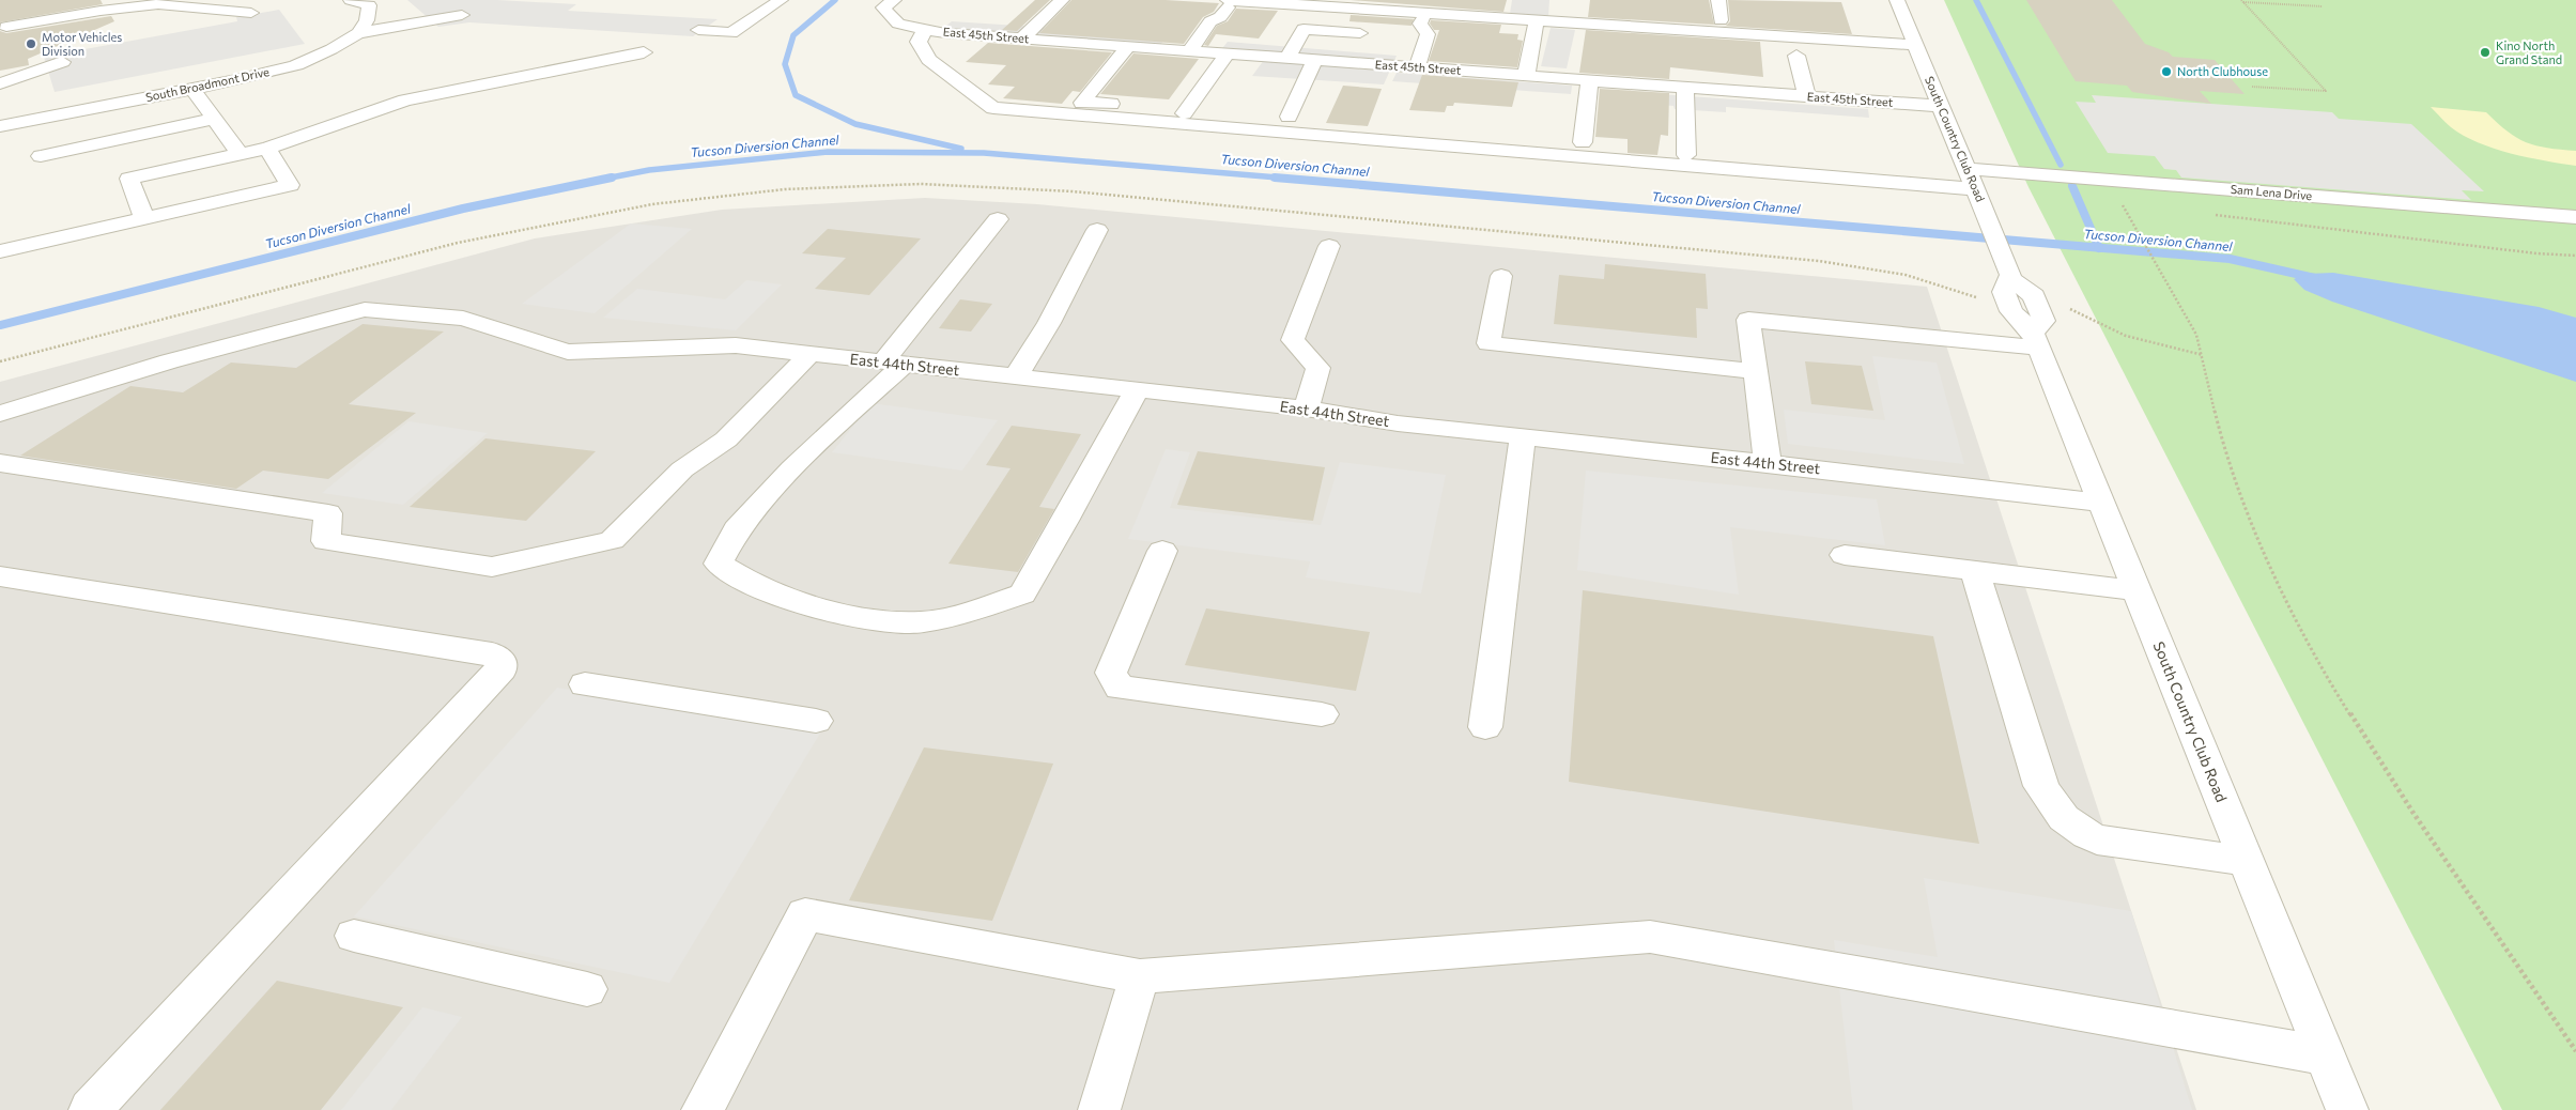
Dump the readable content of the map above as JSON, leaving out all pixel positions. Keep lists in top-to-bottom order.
{
  "streets": {
    "street": [
      "East 45th Street",
      "South Broadmont Drive",
      "South Country Club Road",
      "Sam Lena Drive",
      "East 44th Street"
    ]
  },
  "crossings": [
    ["East 45th Street", "South Country Club Road"],
    ["South Country Club Road", "Sam Lena Drive"],
    ["South Country Club Road", "East 44th Street"]
  ],
  "water": ["Tucson Diversion Channel"],
  "places": ["Motor Vehicles Division", "Kino North Grand Stand", "North Clubhouse"]
}
